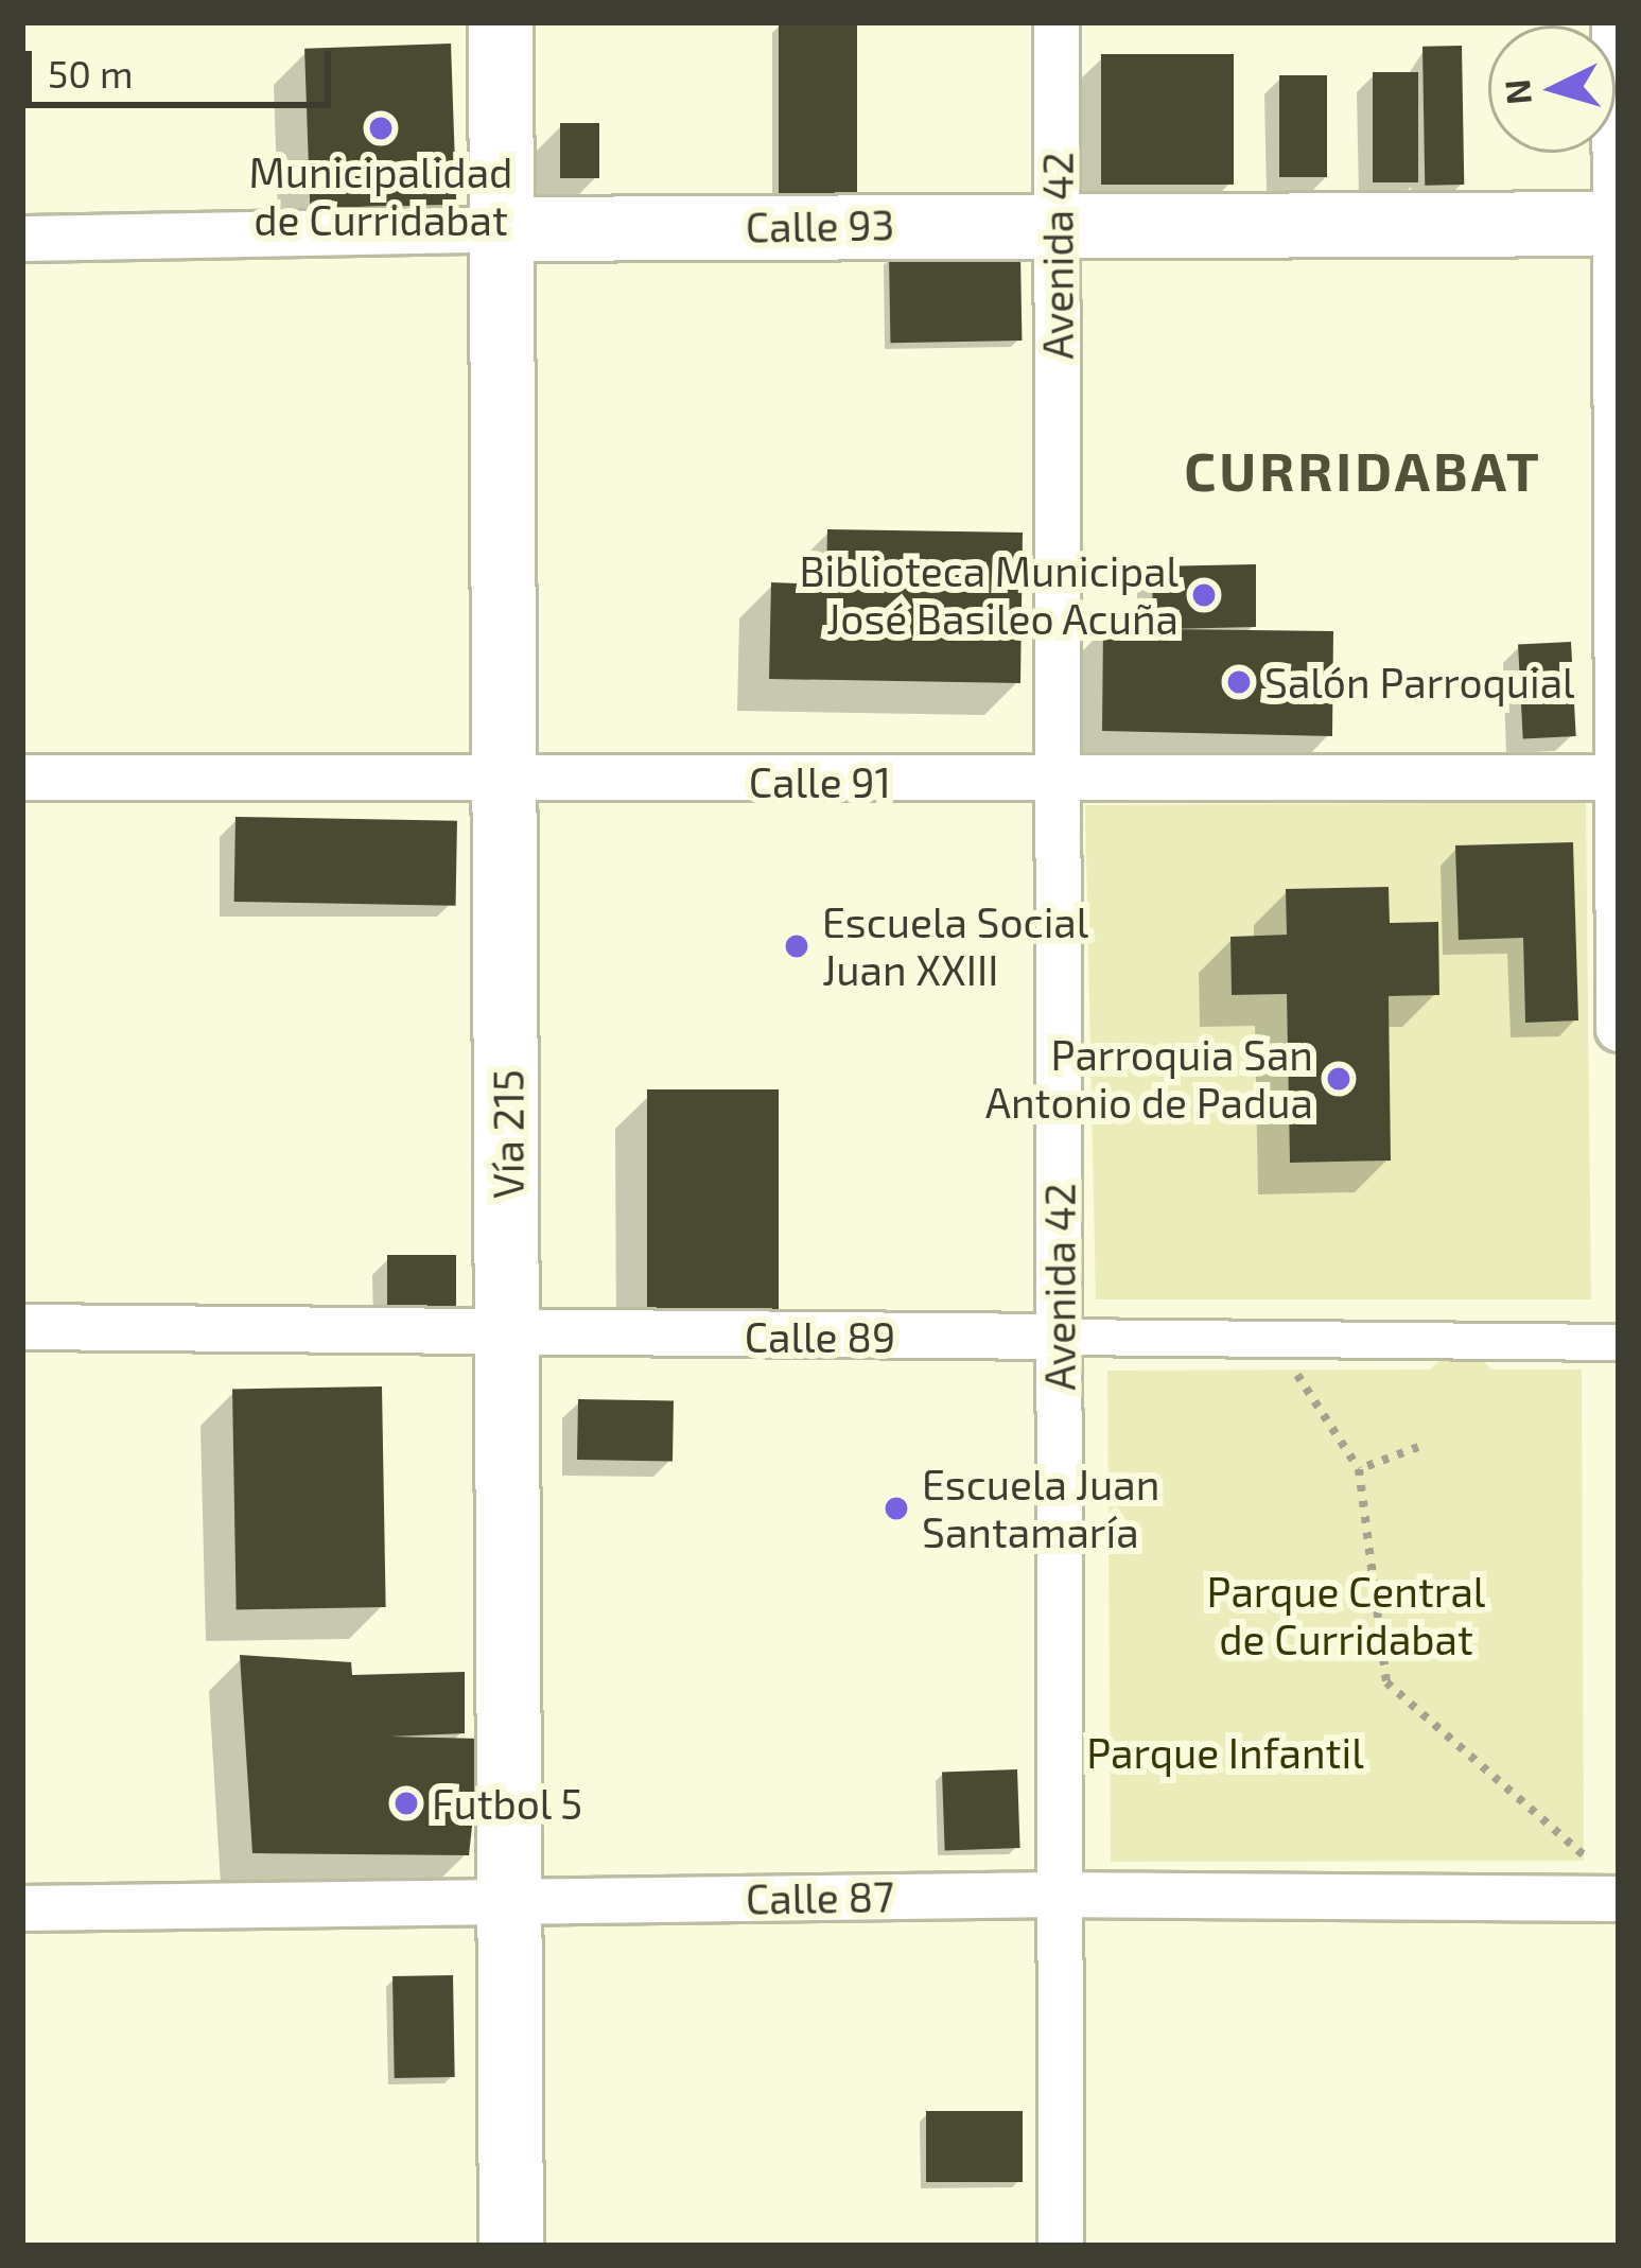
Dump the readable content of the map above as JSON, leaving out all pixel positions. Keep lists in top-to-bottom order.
{
  "streets": {
    "main road": ["Calle 93", "Vía 215"],
    "street": [
      "Avenida 42",
      "Calle 91",
      "Calle 89",
      "Calle 87"
    ]
  },
  "crossings": [
    ["Calle 93", "Avenida 42"],
    ["Calle 93", "Vía 215"],
    ["Avenida 42", "Calle 91"],
    ["Avenida 42", "Calle 89"],
    ["Avenida 42", "Calle 87"],
    ["Calle 91", "Vía 215"],
    ["Vía 215", "Calle 89"],
    ["Vía 215", "Calle 87"]
  ],
  "districts": ["CURRIDABAT"],
  "parks": ["Parque Central de Curridabat", "Parque Infantil"],
  "places": [
    "Municipalidad de Curridabat",
    "Biblioteca Municipal José Basileo Acuña",
    "Salón Parroquial",
    "Escuela Social Juan XXIII",
    "Parroquia San Antonio de Padua",
    "Escuela Juan Santamaría",
    "Futbol 5"
  ],
  "scale_bar": "50 m",
  "north": "left"
}
